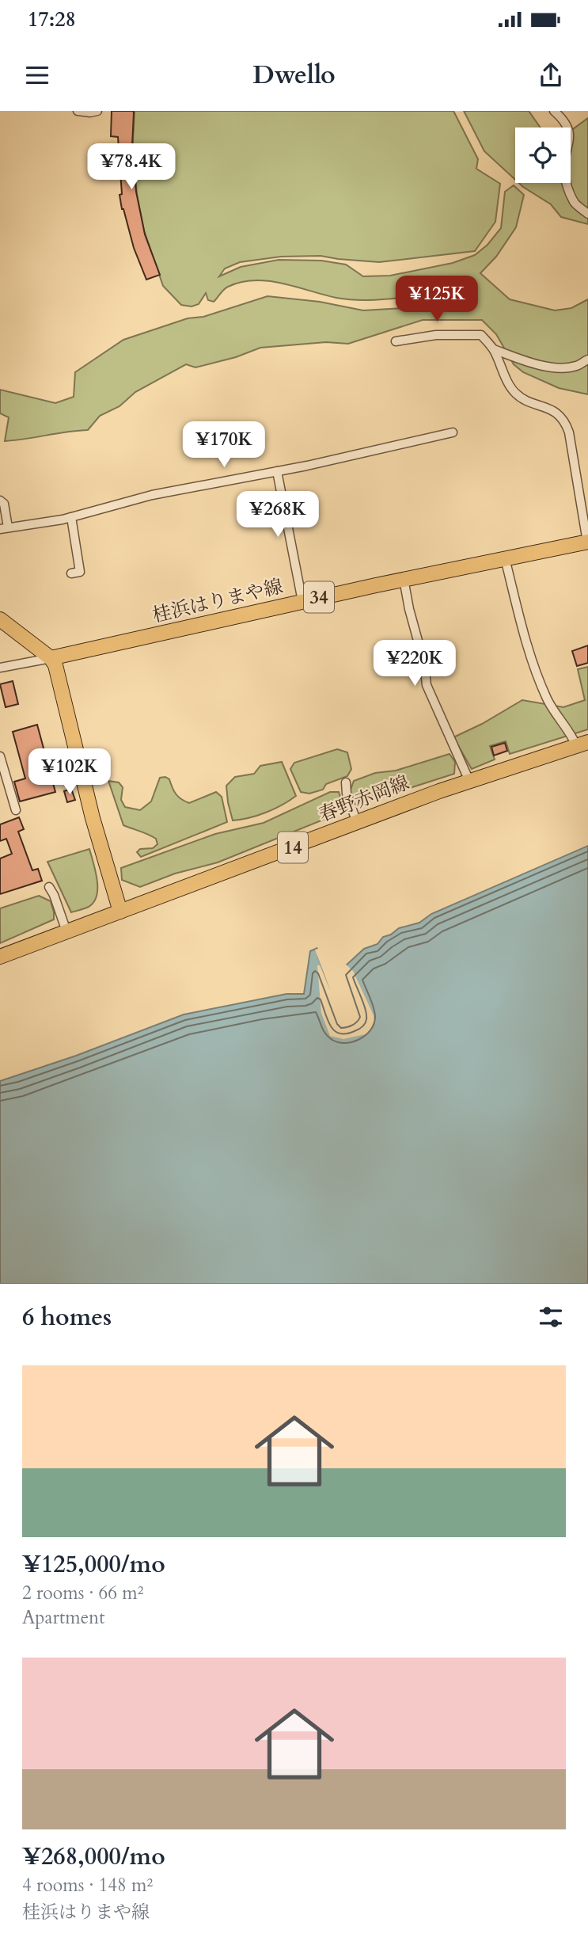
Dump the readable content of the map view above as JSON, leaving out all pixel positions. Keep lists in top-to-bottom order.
{
  "streets": {
    "main road": [
      "34",
      "桂浜はりまや線",
      "春野赤岡線",
      "14"
    ]
  },
  "page": {
    "status": "17:28",
    "header": "Dwello",
    "price": [
      "¥78.4K",
      "¥125K",
      "¥170K",
      "¥268K",
      "¥220K",
      "¥102K"
    ],
    "heading": "6 homes",
    "list": [
      {
        "name": "¥125,000/mo",
        "note": "2 rooms · 66 m² · Apartment"
      },
      {
        "name": "¥268,000/mo",
        "note": "4 rooms · 148 m² · 桂浜はりまや線"
      }
    ]
  }
}
